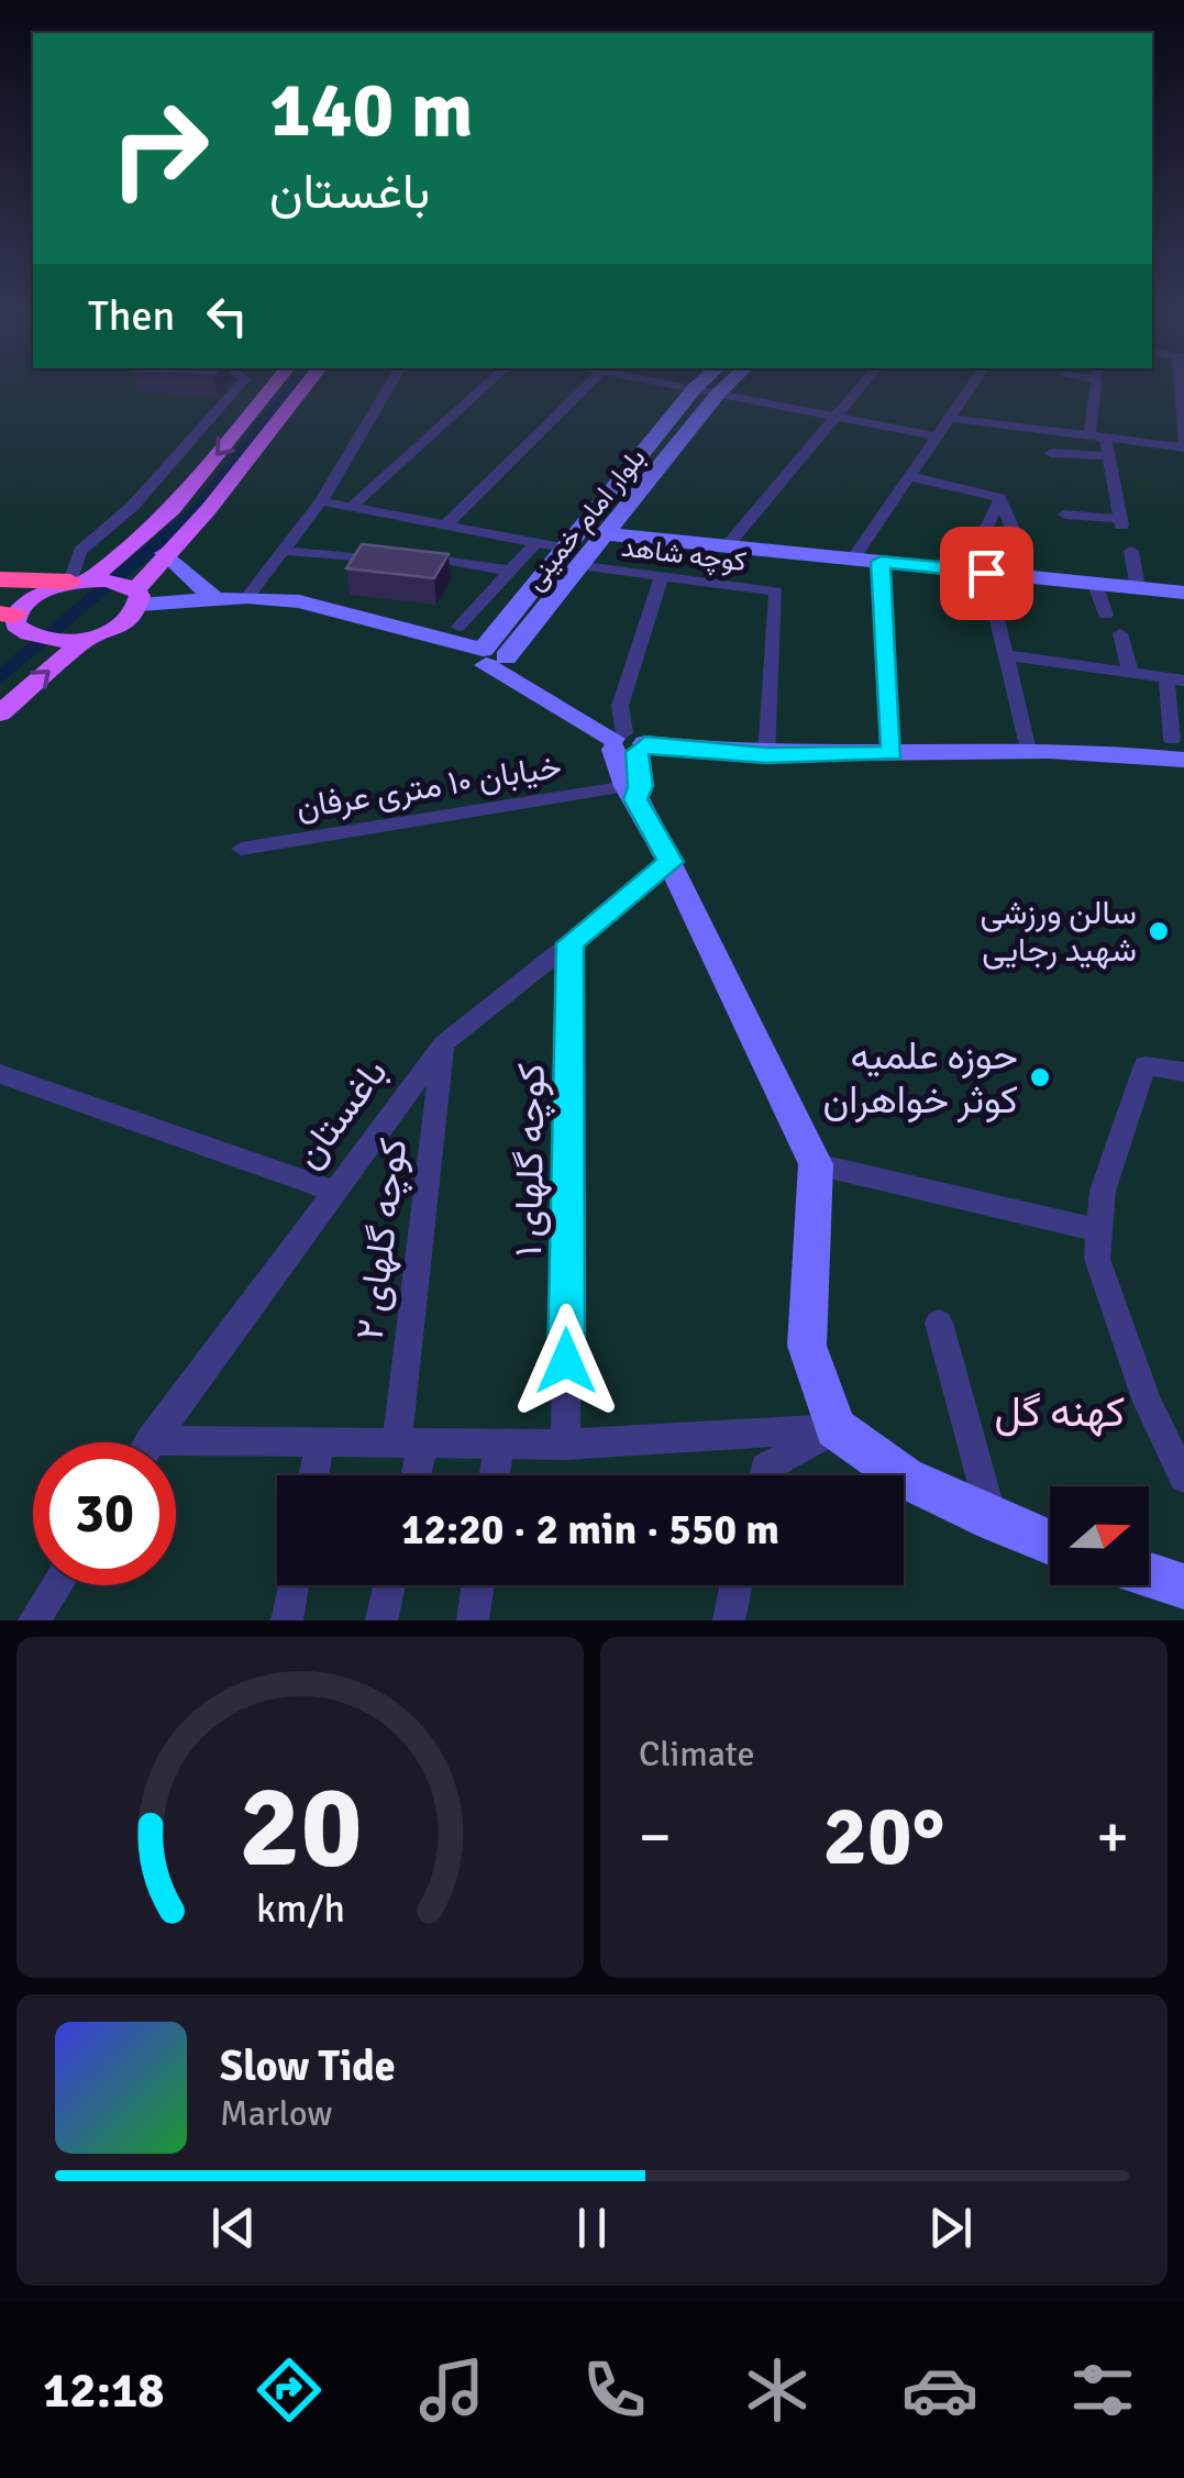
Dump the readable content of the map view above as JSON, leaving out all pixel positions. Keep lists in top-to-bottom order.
{
  "streets": {
    "main road": ["بلوار امام خمینی"],
    "street": [
      "کوچه شاهد",
      "خیابان ۱۰ متری عرفان",
      "باغستان",
      "کوچه گلهای ۱",
      "کوچه گلهای ۲"
    ]
  },
  "crossings": [
    ["بلوار امام خمینی", "کوچه شاهد"],
    ["باغستان", "کوچه گلهای ۱"],
    ["باغستان", "کوچه گلهای ۲"]
  ],
  "districts": ["کهنه گل"],
  "places": ["سالن ورزشی شهید رجایی", "حوزه علمیه کوثر خواهران"],
  "north": "right",
  "page": {
    "turn": ["140 m", "باغستان"],
    "then": "Then",
    "limit": "30",
    "trip": "12:20 · 2 min · 550 m",
    "tile": "Climate",
    "heat": ["−", "20°", "+"],
    "song": ["Slow Tide", "Marlow"],
    "tabs": "12:18",
    "gauge": ["20", "km/h"]
  }
}
